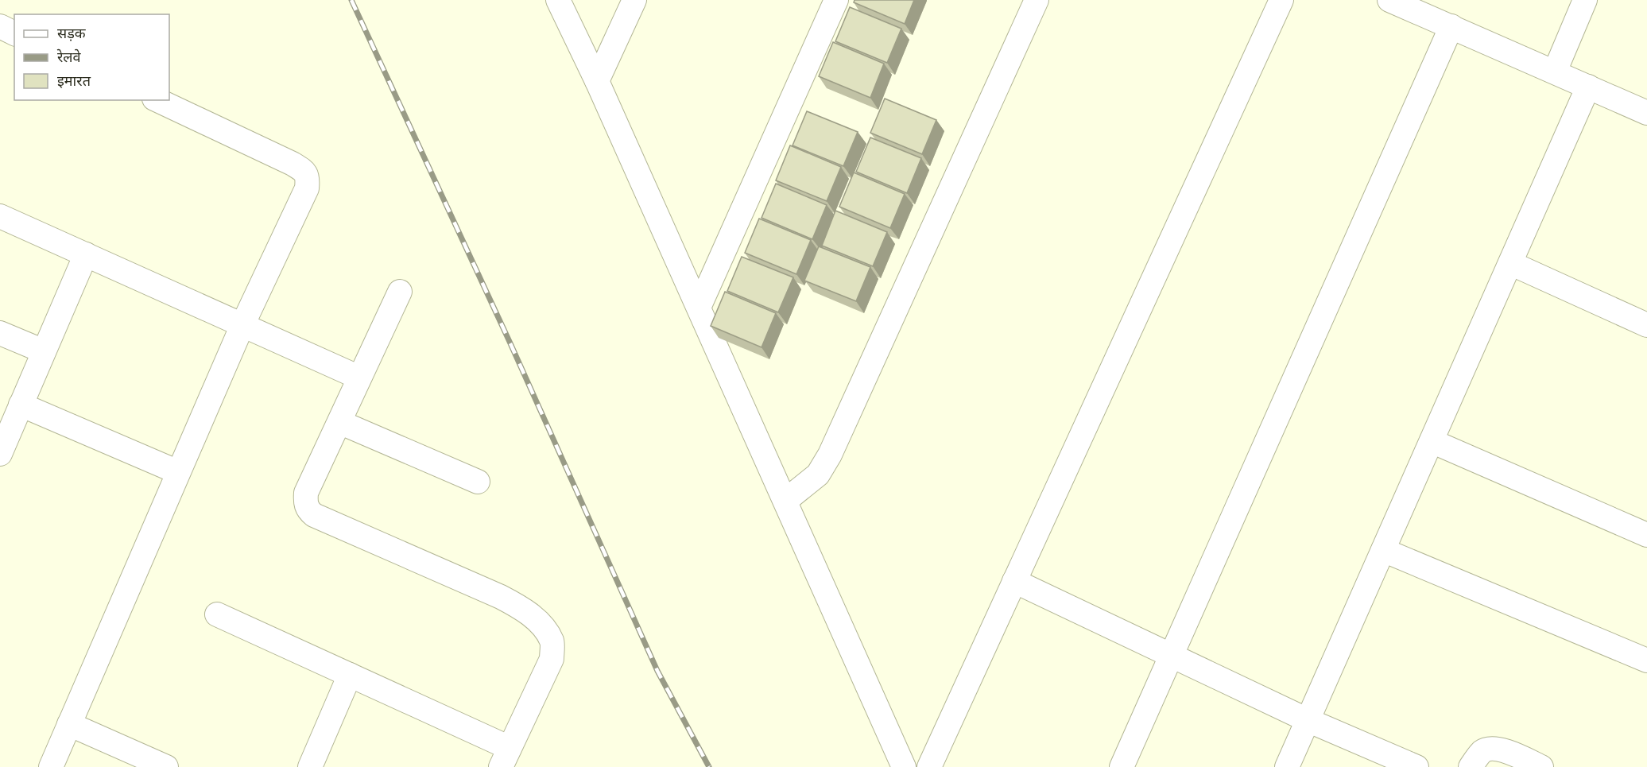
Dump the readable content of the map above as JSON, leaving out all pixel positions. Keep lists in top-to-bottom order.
{
  "legend": ["सड़क", "रेलवे", "इमारत"]
}
